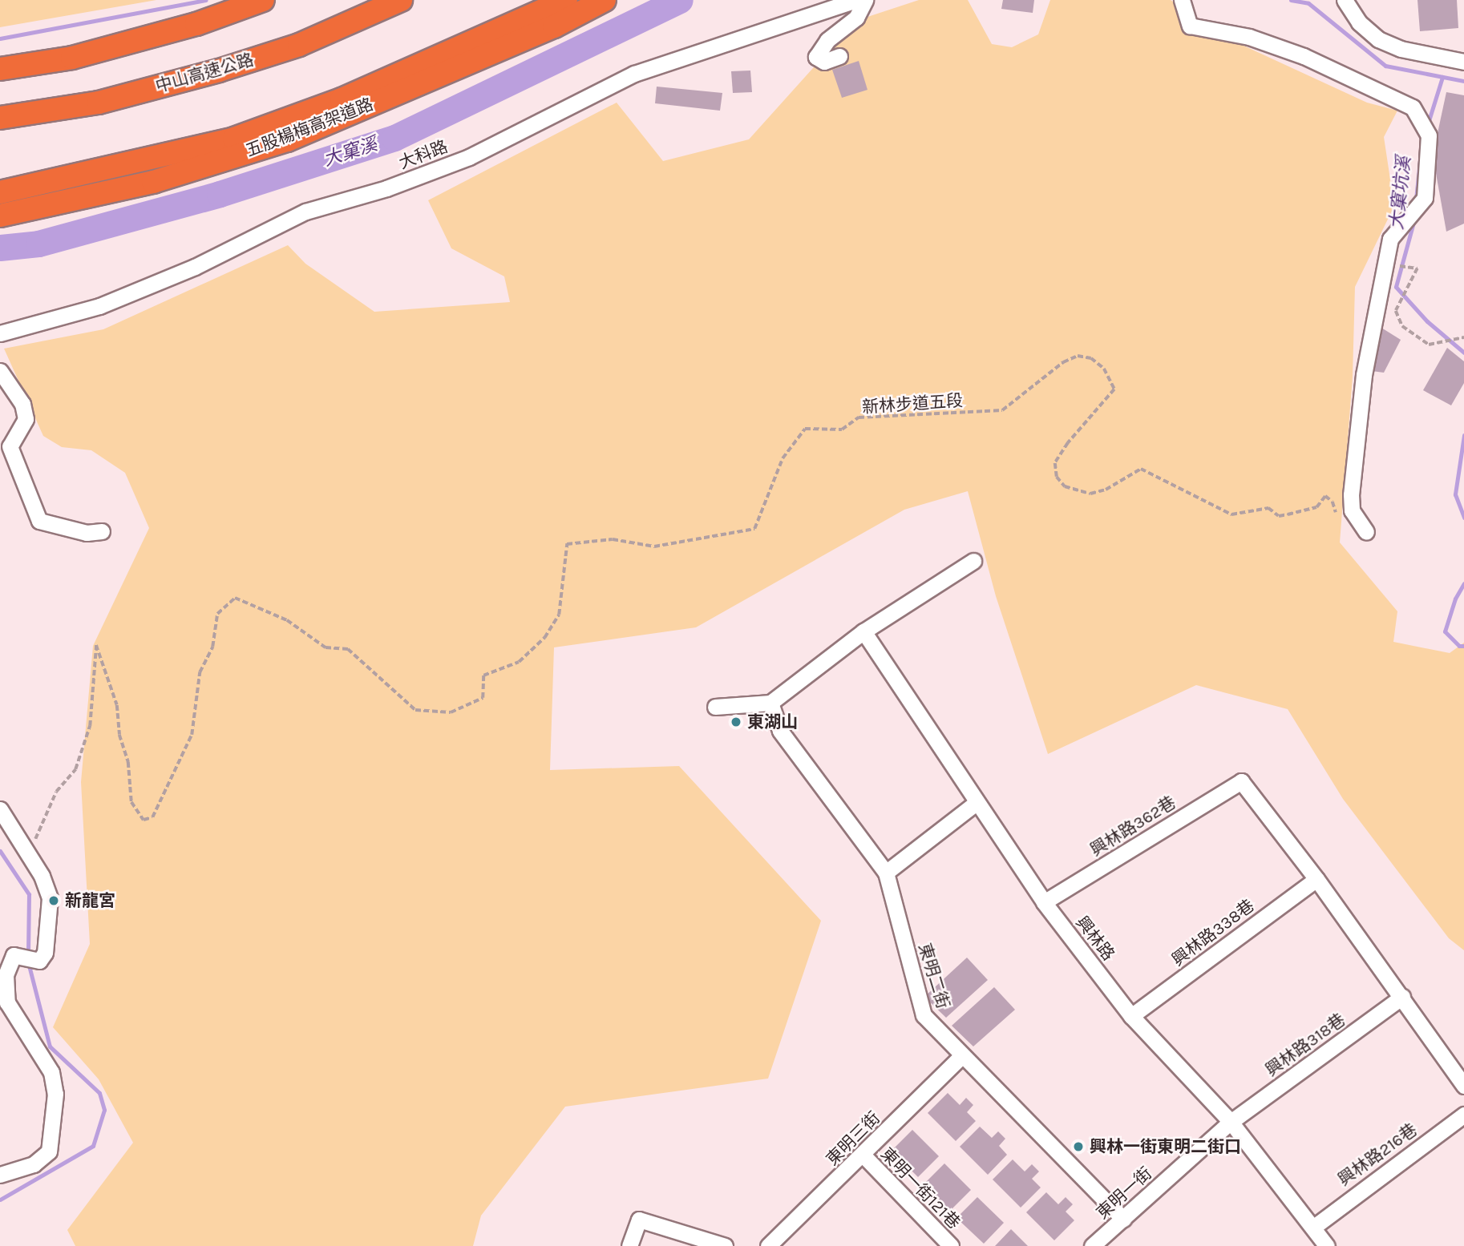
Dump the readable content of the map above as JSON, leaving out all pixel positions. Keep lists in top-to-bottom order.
{
  "streets": {
    "highway": ["中山高速公路", "五股楊梅高架道路"],
    "street": [
      "大科路",
      "興林路362巷",
      "興林路338巷",
      "興林路",
      "東明二街",
      "興林路318巷",
      "東明三街",
      "興林路216巷",
      "東明一街121巷",
      "東明一街"
    ],
    "path": ["新林步道五段"]
  },
  "crossings": [
    ["興林路362巷", "興林路338巷"],
    ["興林路362巷", "興林路"],
    ["興林路338巷", "興林路"],
    ["興林路", "興林路318巷"],
    ["興林路", "興林路216巷"],
    ["興林路", "東明一街"],
    ["東明二街", "東明三街"],
    ["東明二街", "東明一街"],
    ["興林路318巷", "東明一街"],
    ["東明三街", "東明一街121巷"]
  ],
  "water": ["大窠溪", "大窠坑溪"],
  "places": ["東湖山", "新龍宮", "興林一街東明二街口"]
}
